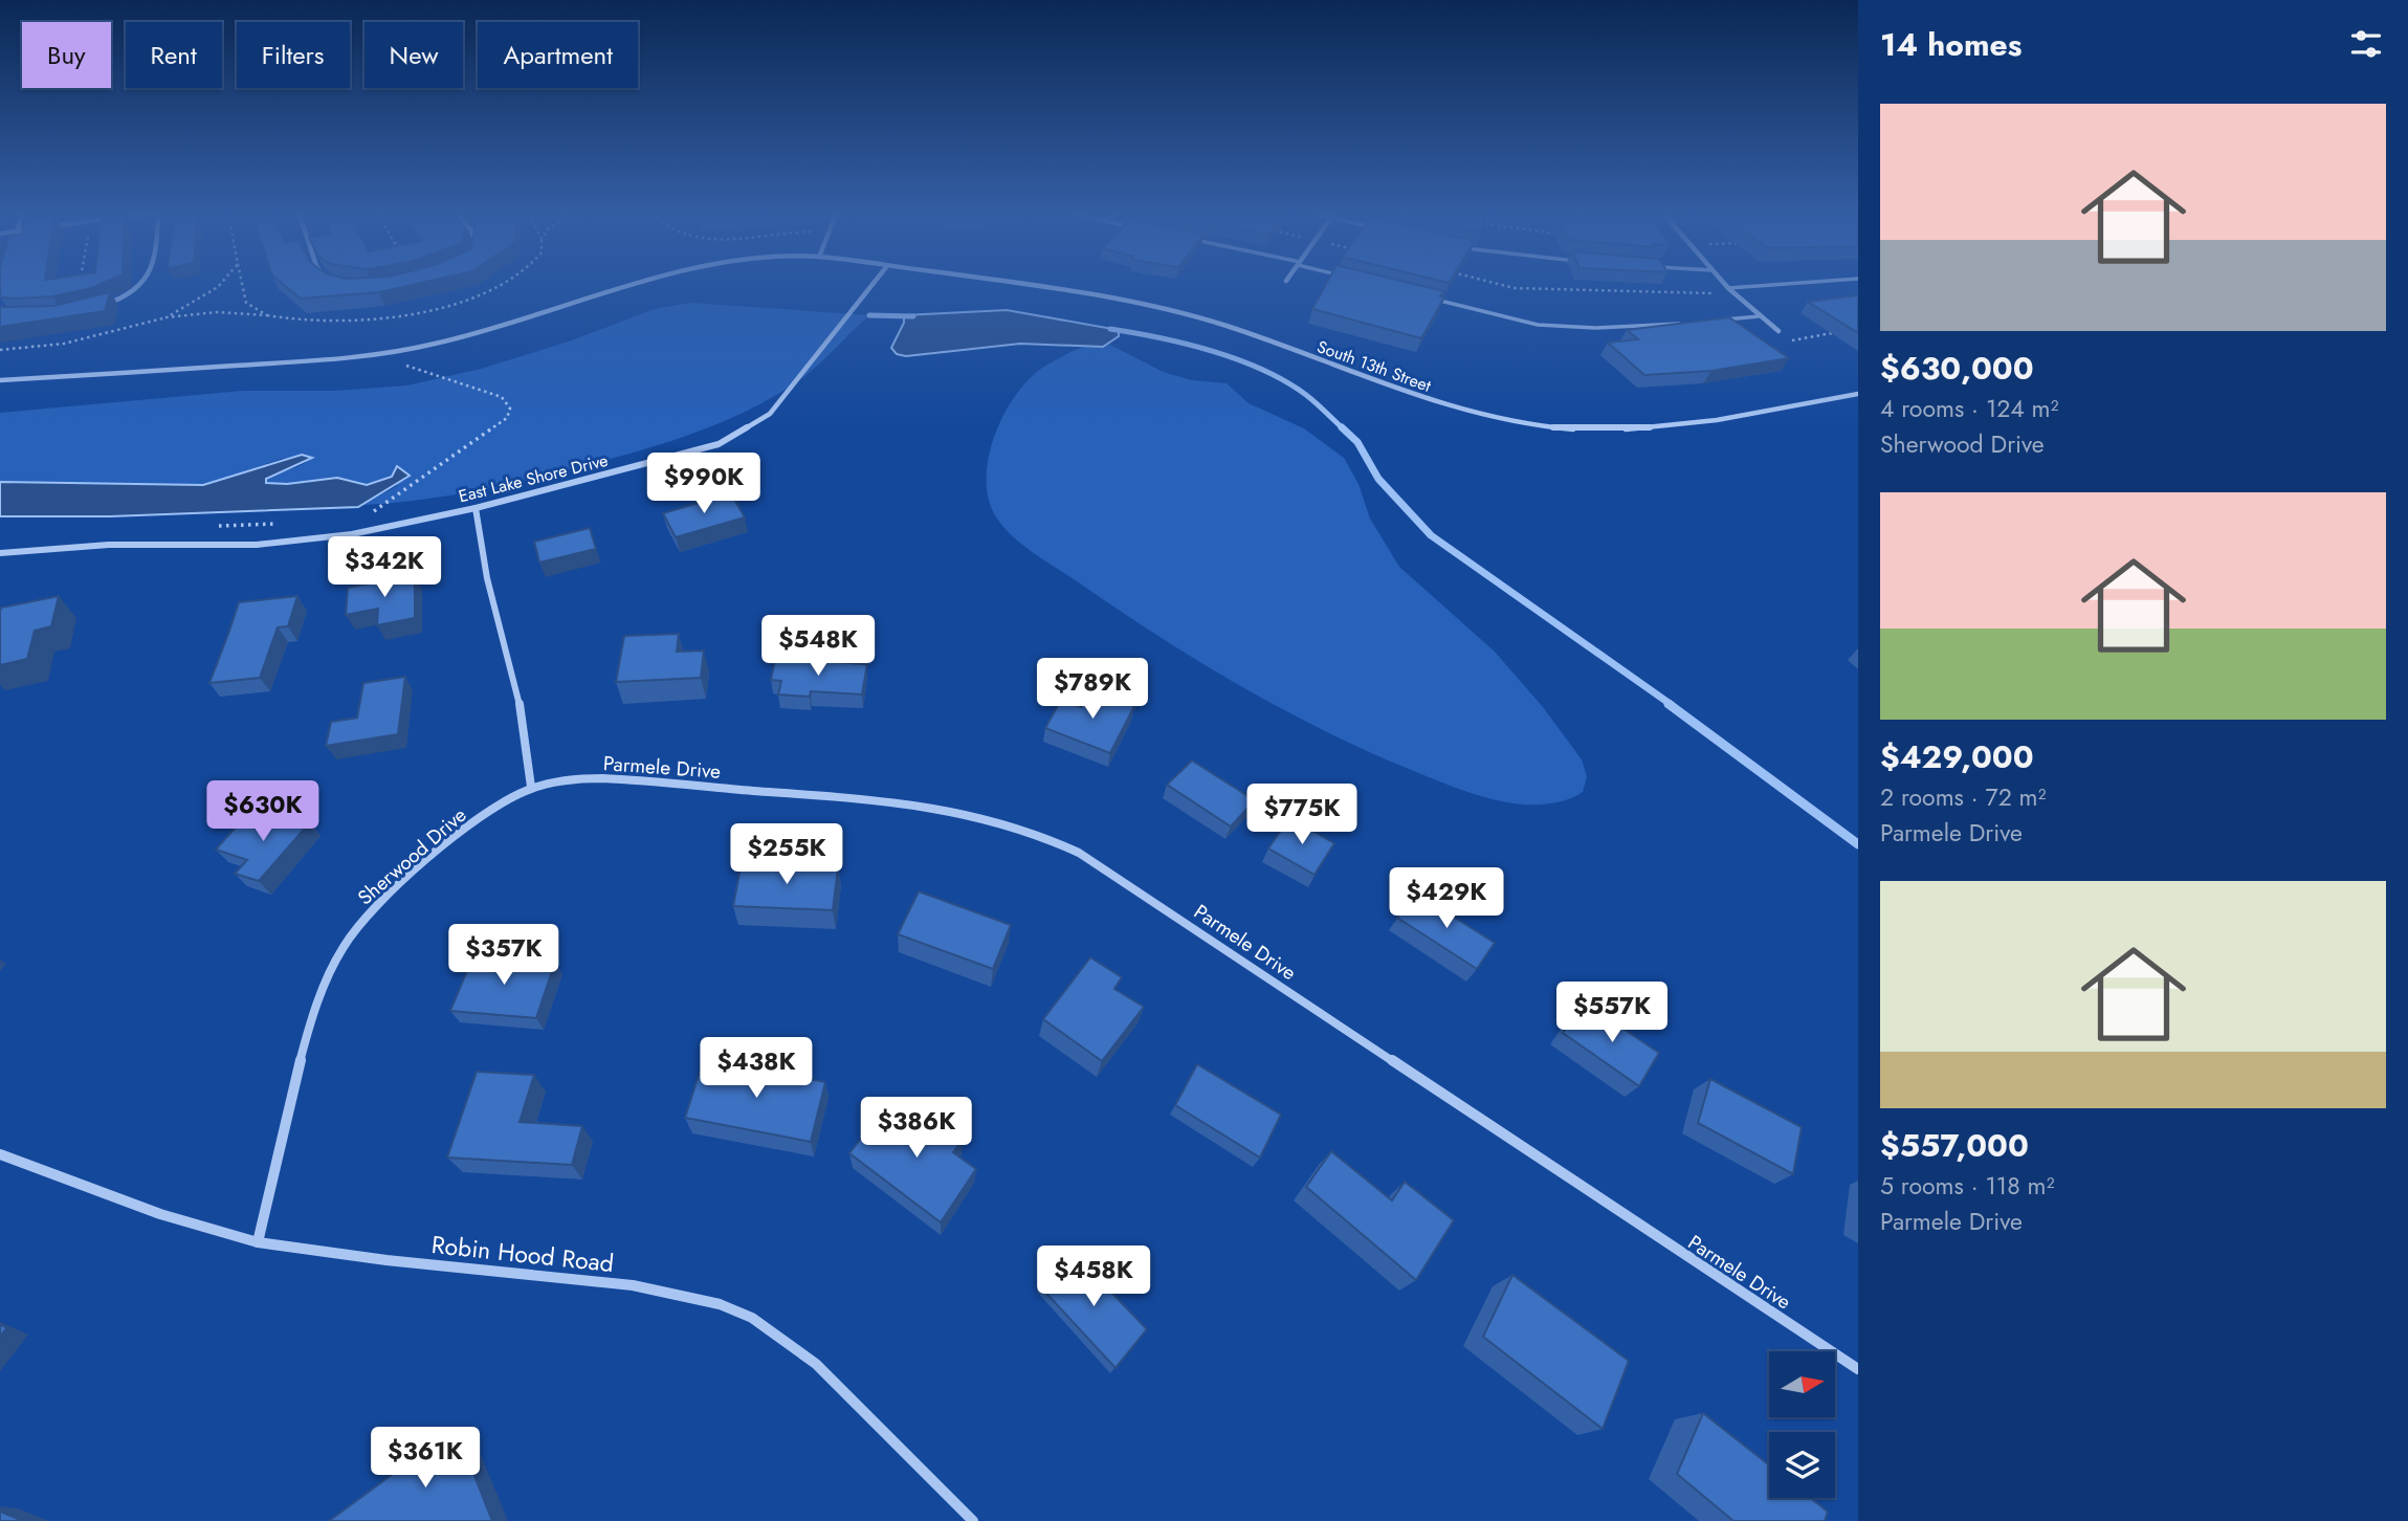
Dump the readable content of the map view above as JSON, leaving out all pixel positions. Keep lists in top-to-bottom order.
{
  "streets": {
    "street": [
      "South 13th Street",
      "East Lake Shore Drive",
      "Parmele Drive",
      "Sherwood Drive",
      "Robin Hood Road"
    ]
  },
  "crossings": [
    ["Parmele Drive", "Sherwood Drive"],
    ["Sherwood Drive", "Robin Hood Road"]
  ],
  "north": "right",
  "page": {
    "heading": "14 homes",
    "chip": [
      "Buy",
      "Rent",
      "Filters",
      "New",
      "Apartment"
    ],
    "list": [
      {
        "name": "$630,000",
        "note": "4 rooms · 124 m² · Sherwood Drive"
      },
      {
        "name": "$429,000",
        "note": "2 rooms · 72 m² · Parmele Drive"
      },
      {
        "name": "$557,000",
        "note": "5 rooms · 118 m² · Parmele Drive"
      }
    ],
    "price": [
      "$990K",
      "$342K",
      "$548K",
      "$789K",
      "$630K",
      "$775K",
      "$255K",
      "$429K",
      "$357K",
      "$557K",
      "$438K",
      "$386K",
      "$458K",
      "$361K"
    ]
  }
}
